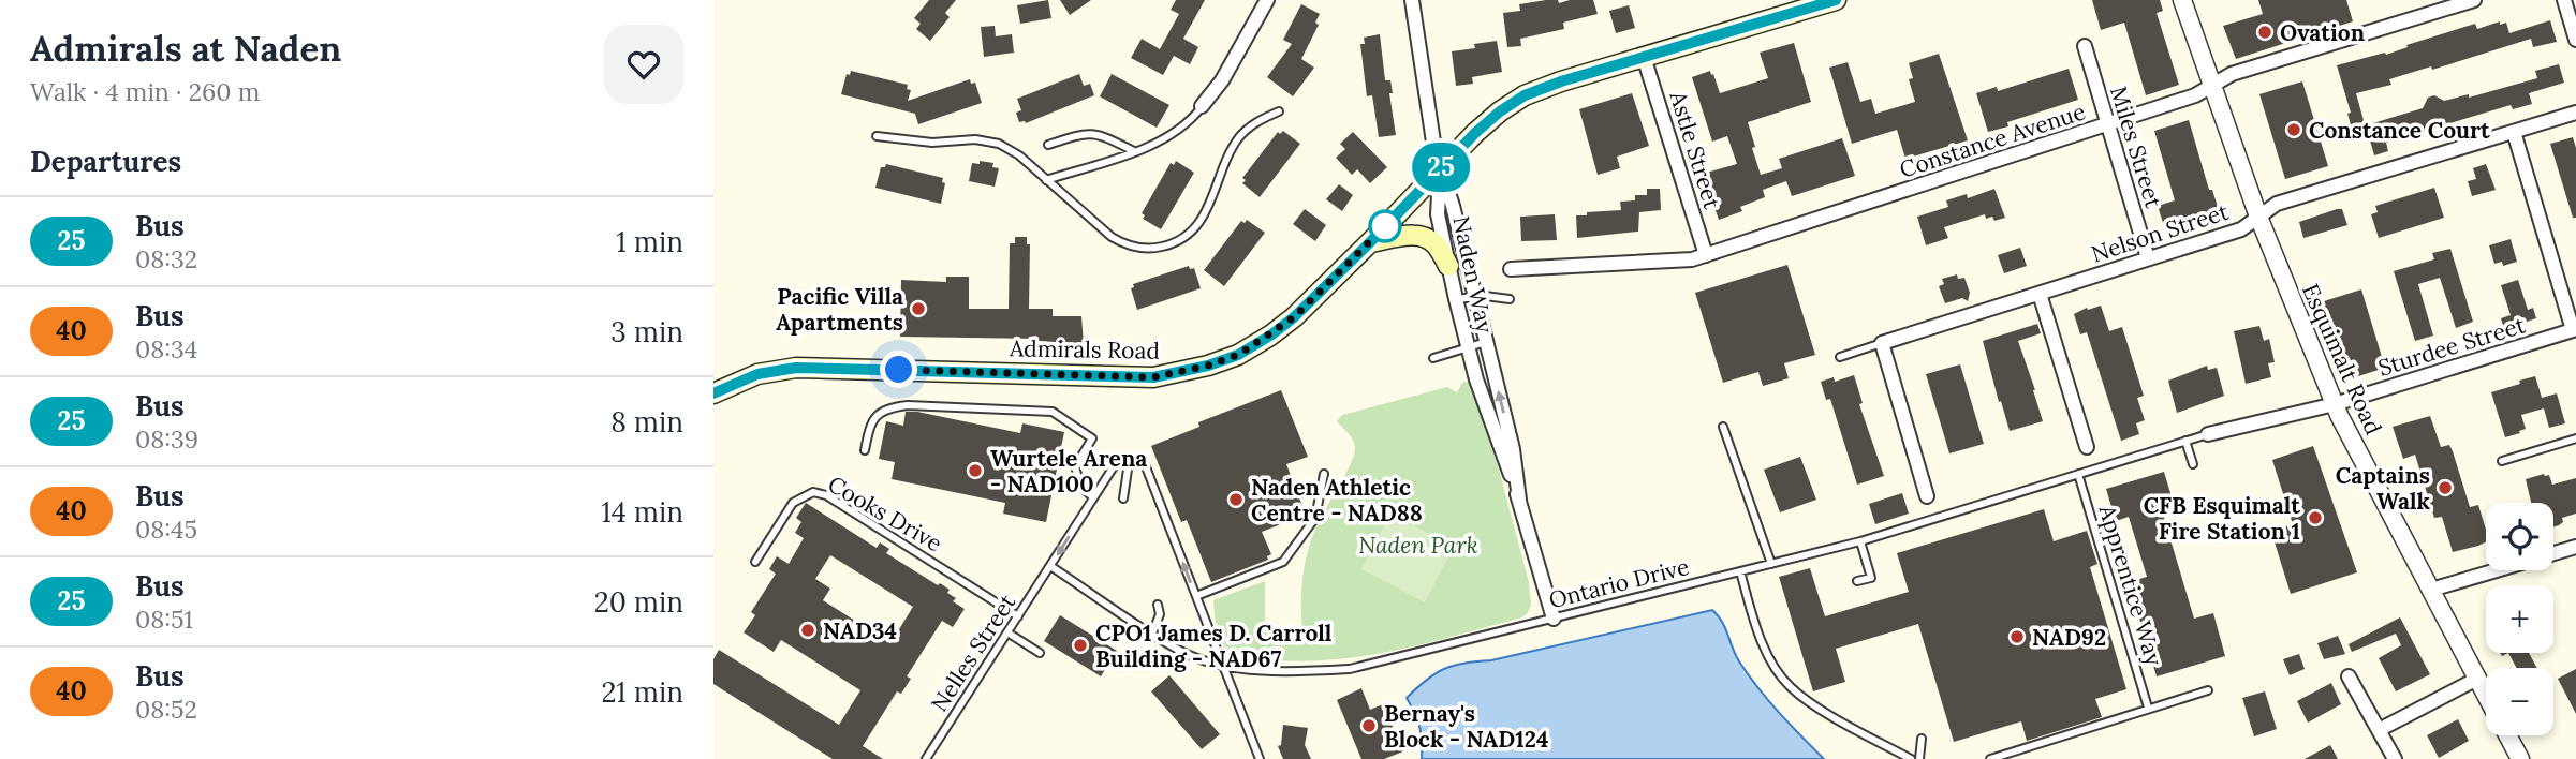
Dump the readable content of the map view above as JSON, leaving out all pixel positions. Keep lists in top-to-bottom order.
{
  "streets": {
    "main road": ["Admirals Road"],
    "street": [
      "Constance Avenue",
      "Miles Street",
      "Astle Street",
      "Nelson Street",
      "Naden Way",
      "Sturdee Street",
      "Esquimalt Road"
    ],
    "lane": [
      "Cooks Drive",
      "Ontario Drive",
      "Apprentice Way",
      "Nelles Street"
    ]
  },
  "crossings": [
    ["Constance Avenue", "Miles Street"],
    ["Constance Avenue", "Astle Street"],
    ["Constance Avenue", "Esquimalt Road"],
    ["Miles Street", "Nelson Street"],
    ["Astle Street", "Admirals Road"],
    ["Nelson Street", "Esquimalt Road"],
    ["Naden Way", "Admirals Road"],
    ["Naden Way", "Ontario Drive"],
    ["Sturdee Street", "Esquimalt Road"],
    ["Sturdee Street", "Ontario Drive"],
    ["Cooks Drive", "Nelles Street"],
    ["Ontario Drive", "Apprentice Way"],
    ["Ontario Drive", "Nelles Street"]
  ],
  "parks": ["Naden Park"],
  "places": [
    "Ovation",
    "Constance Court",
    "Pacific Villa Apartments",
    "Wurtele Arena - NAD100",
    "Captains Walk",
    "Naden Athletic Centre - NAD88",
    "CFB Esquimalt Fire Station 1",
    "NAD34",
    "NAD92",
    "CPO1 James D. Carroll Building - NAD67",
    "Bernay's Block - NAD124"
  ],
  "lines": ["bus line 25"],
  "page": {
    "heading": [
      ["Admirals at Naden", "Walk · 4 min · 260 m"],
      "Departures"
    ],
    "on_map": "25",
    "list": [
      {
        "mark": "25",
        "name": "Bus",
        "note": "08:32",
        "value": "1 min"
      },
      {
        "mark": "40",
        "name": "Bus",
        "note": "08:34",
        "value": "3 min"
      },
      {
        "mark": "25",
        "name": "Bus",
        "note": "08:39",
        "value": "8 min"
      },
      {
        "mark": "40",
        "name": "Bus",
        "note": "08:45",
        "value": "14 min"
      },
      {
        "mark": "25",
        "name": "Bus",
        "note": "08:51",
        "value": "20 min"
      },
      {
        "mark": "40",
        "name": "Bus",
        "note": "08:52",
        "value": "21 min"
      }
    ],
    "map_buttons": ["+", "−"]
  }
}
